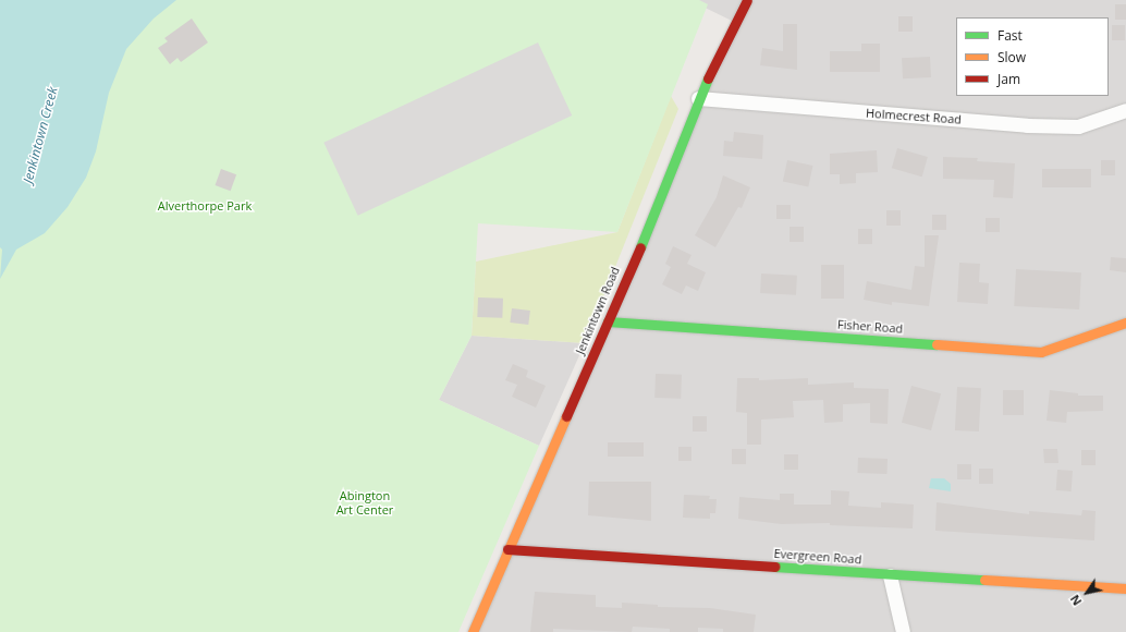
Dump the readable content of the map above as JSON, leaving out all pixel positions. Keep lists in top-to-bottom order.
{
  "streets": {
    "street": [
      "Holmecrest Road",
      "Jenkintown Road",
      "Fisher Road",
      "Evergreen Road"
    ]
  },
  "crossings": [
    ["Holmecrest Road", "Jenkintown Road"],
    ["Jenkintown Road", "Fisher Road"],
    ["Jenkintown Road", "Evergreen Road"]
  ],
  "water": ["Jenkintown Creek"],
  "parks": ["Alverthorpe Park", "Abington Art Center"],
  "legend": ["Fast", "Slow", "Jam"],
  "north": "bottom left"
}
